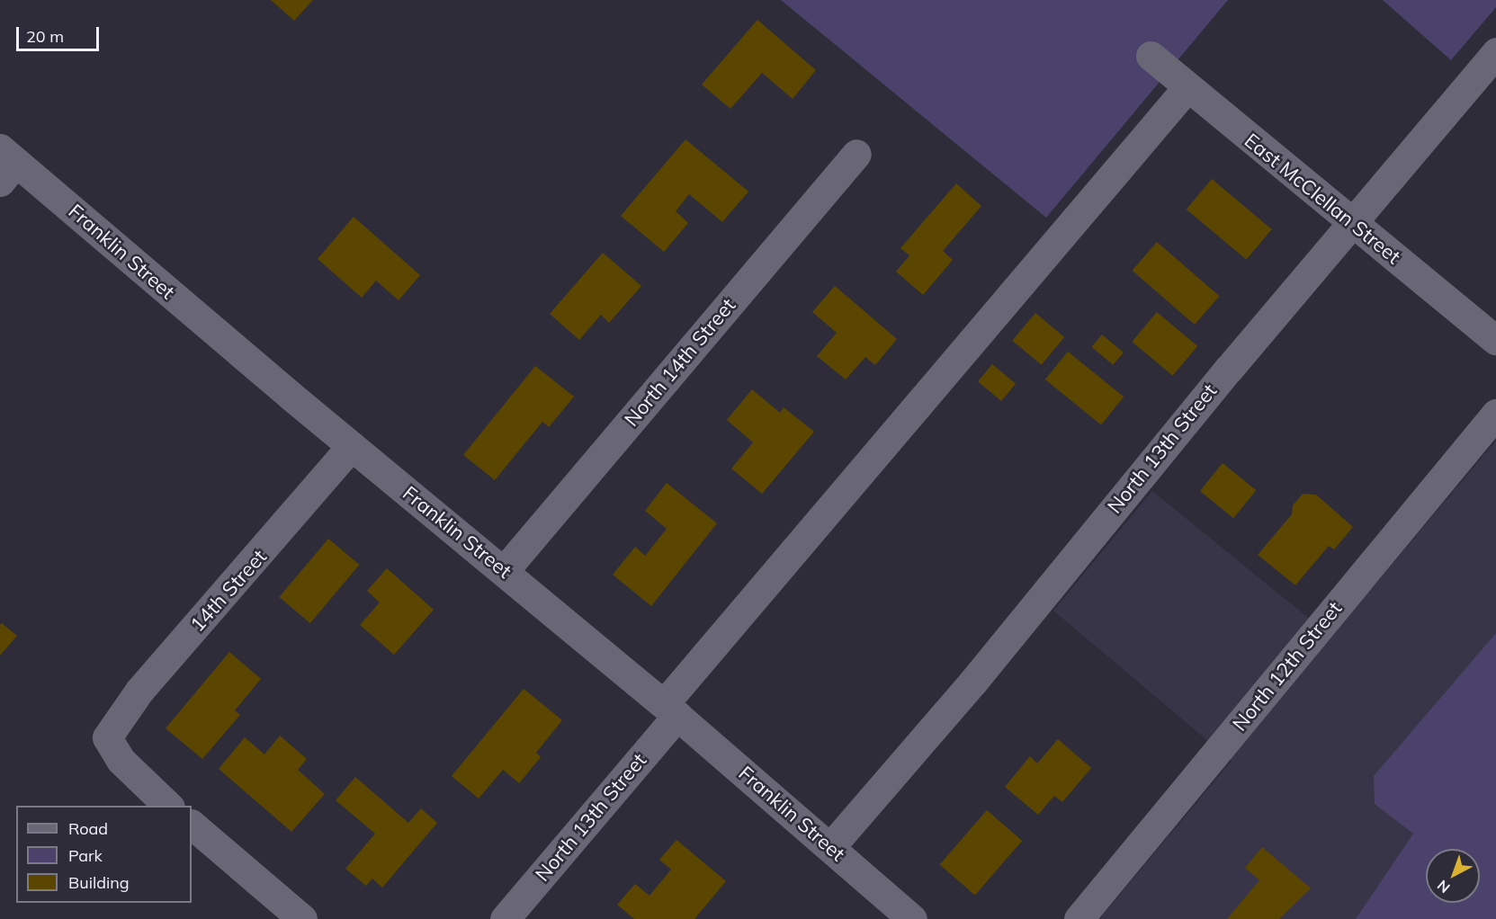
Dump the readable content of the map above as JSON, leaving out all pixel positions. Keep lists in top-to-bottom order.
{
  "streets": {
    "street": [
      "East McClellan Street",
      "Franklin Street",
      "North 14th Street",
      "North 13th Street",
      "14th Street",
      "North 12th Street"
    ]
  },
  "crossings": [
    ["East McClellan Street", "North 13th Street"],
    ["Franklin Street", "North 14th Street"],
    ["Franklin Street", "North 13th Street"],
    ["Franklin Street", "14th Street"]
  ],
  "legend": ["Road", "Park", "Building"],
  "scale_bar": "20 m",
  "north": "bottom left"
}
